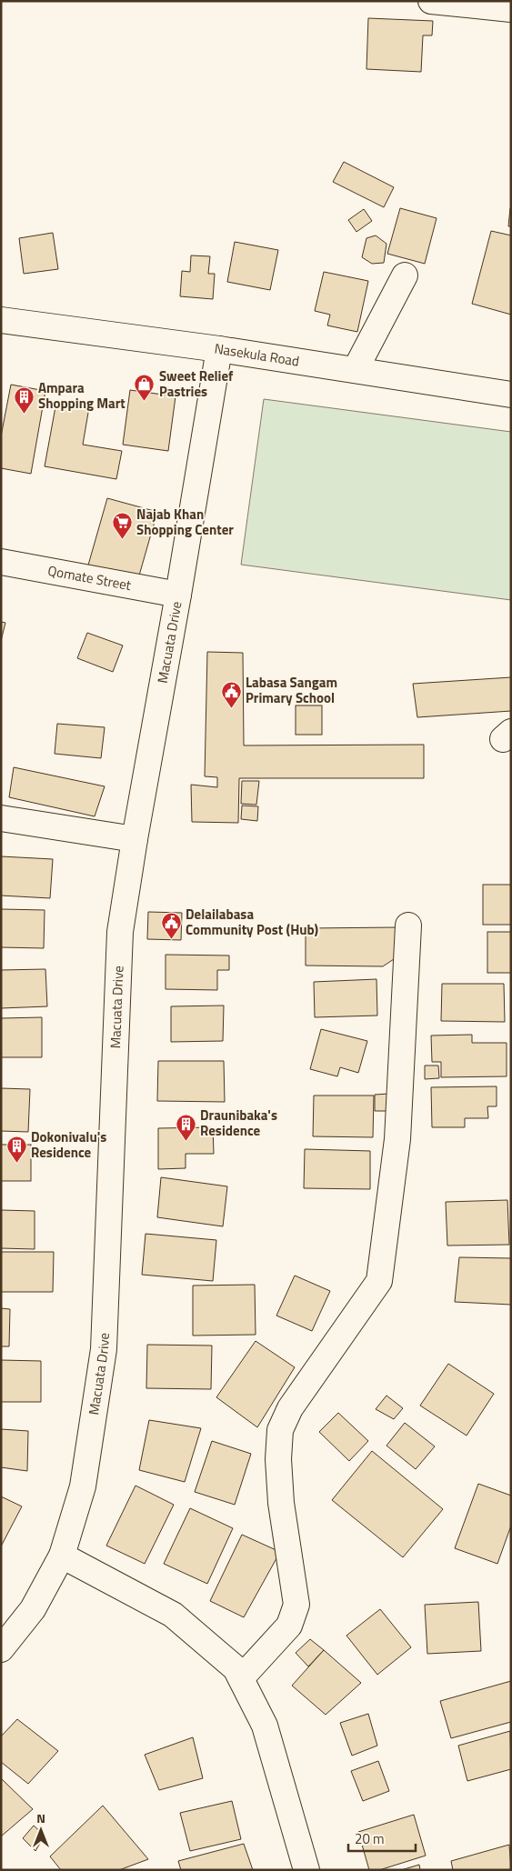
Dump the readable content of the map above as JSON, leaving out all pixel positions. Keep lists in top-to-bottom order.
{
  "streets": {
    "street": ["Nasekula Road", "Qomate Street", "Macuata Drive"]
  },
  "crossings": [
    ["Nasekula Road", "Macuata Drive"],
    ["Qomate Street", "Macuata Drive"]
  ],
  "places": {
    "shop": ["Sweet Relief Pastries"],
    "building": ["Ampara Shopping Mart", "Draunibaka's Residence", "Dokonivalu's Residence"],
    "supermarket": ["Najab Khan Shopping Center"],
    "public building": ["Labasa Sangam Primary School", "Delailabasa Community Post (Hub)"]
  },
  "scale_bar": "20 m",
  "north": "top"
}
